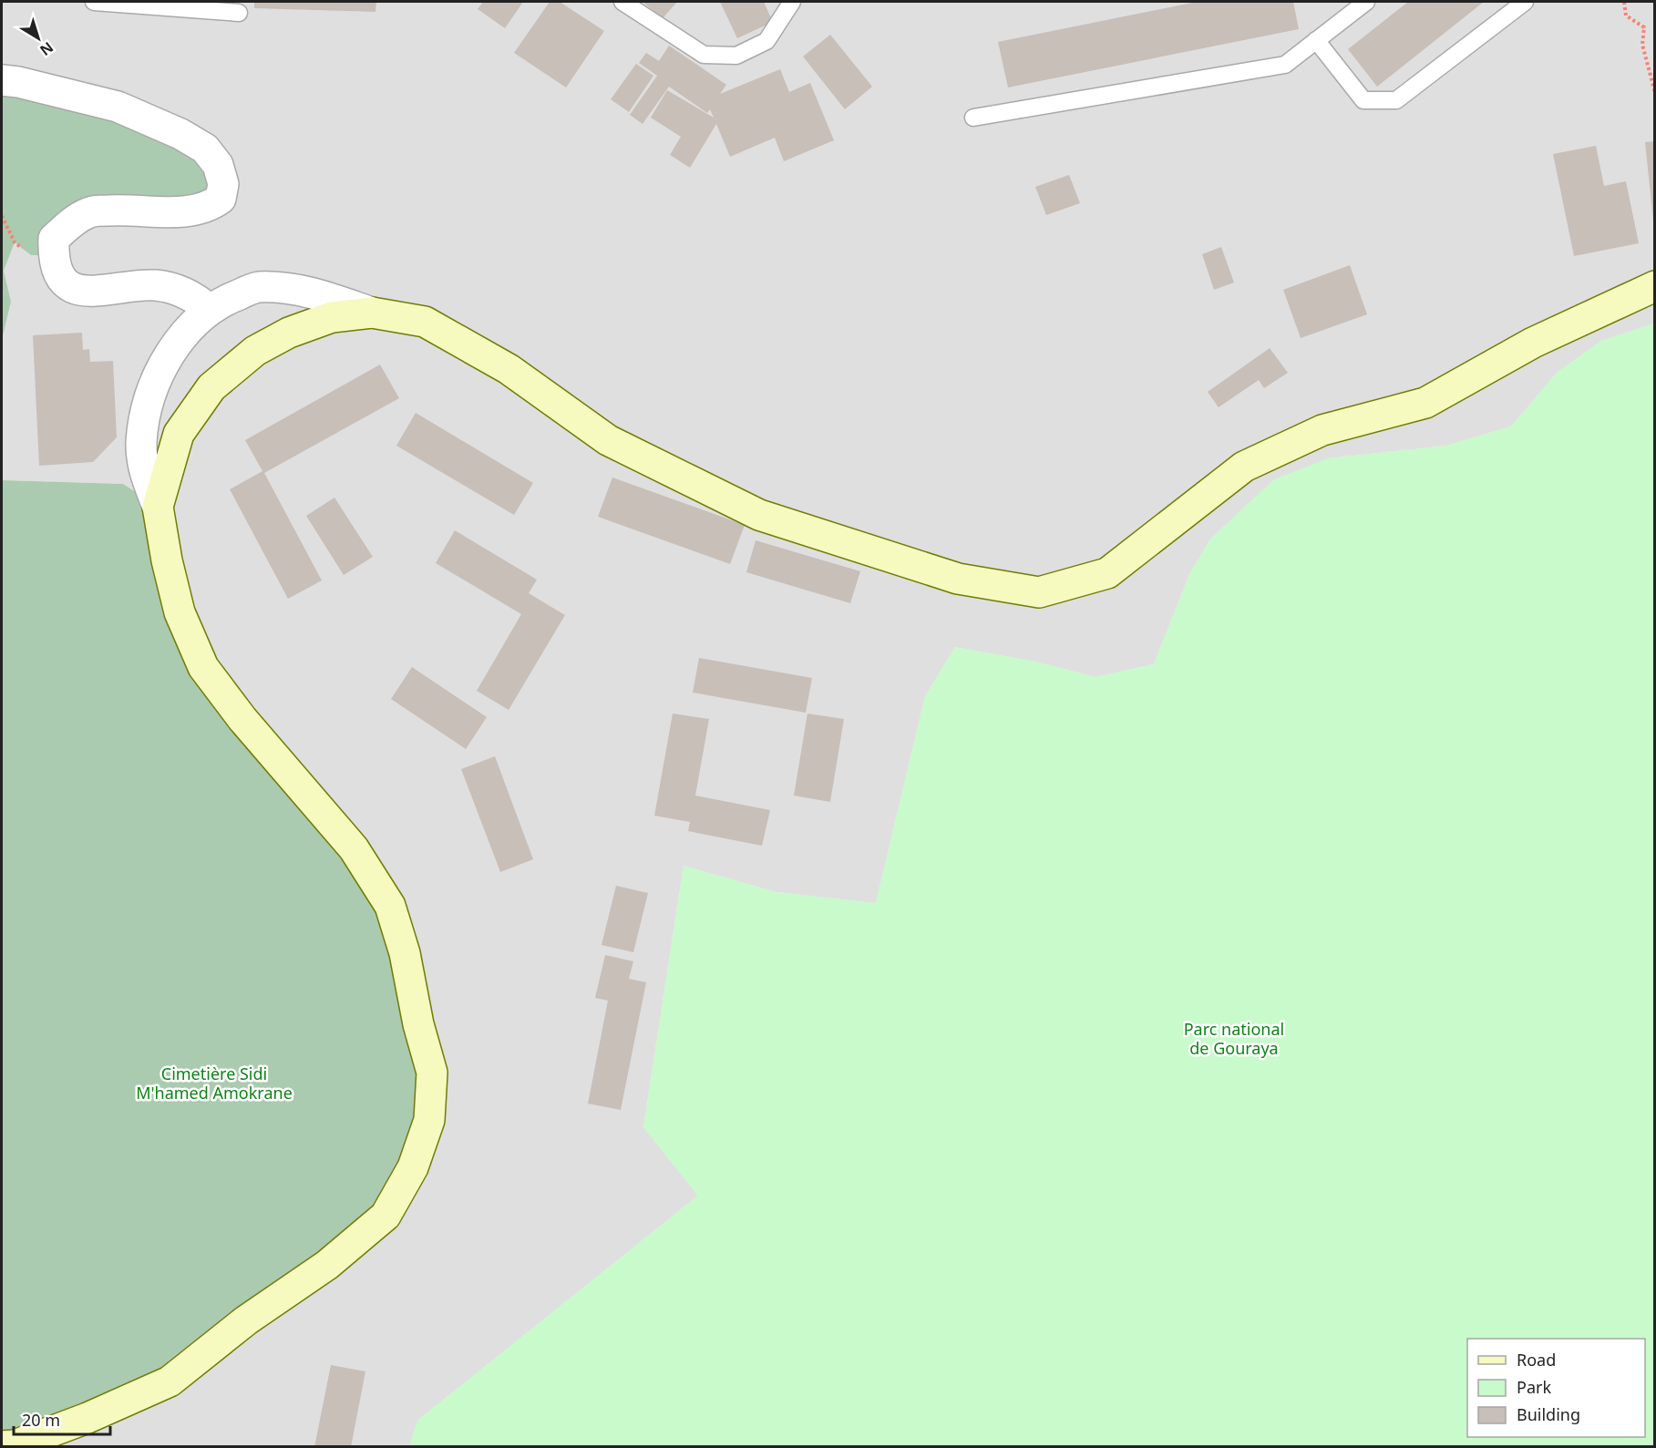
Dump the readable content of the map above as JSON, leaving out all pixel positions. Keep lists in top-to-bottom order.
{
  "parks": ["Parc national de Gouraya", "Cimetière Sidi M'hamed Amokrane"],
  "legend": ["Road", "Park", "Building"],
  "scale_bar": "20 m",
  "north": "bottom right"
}
